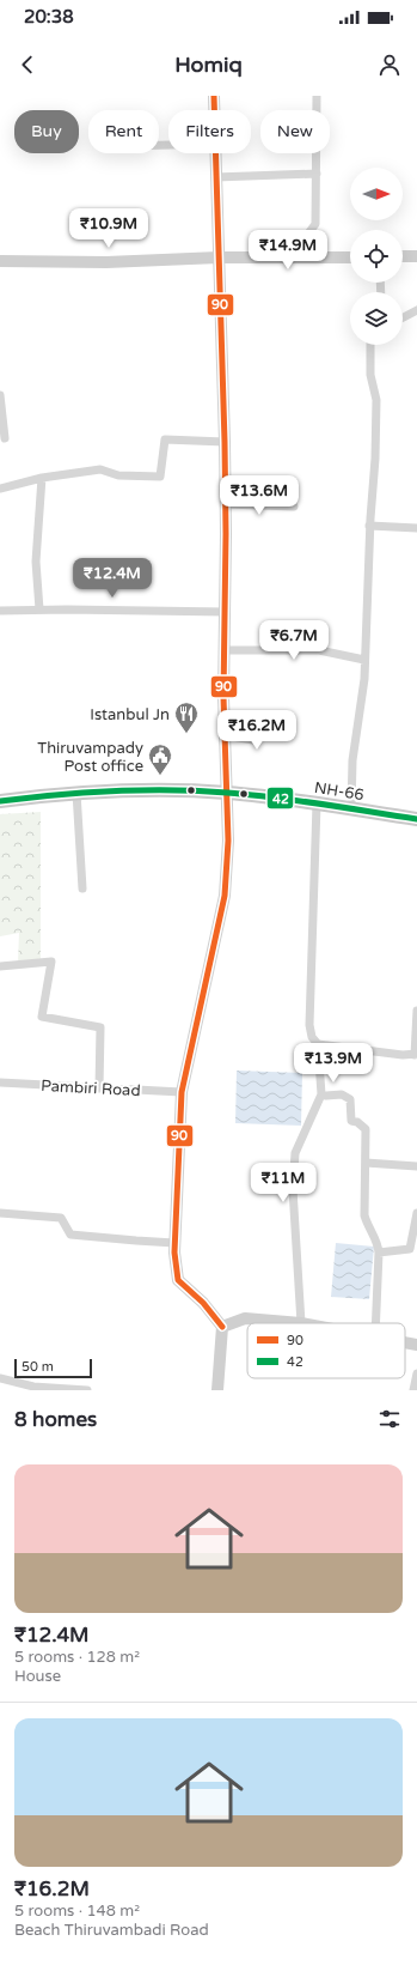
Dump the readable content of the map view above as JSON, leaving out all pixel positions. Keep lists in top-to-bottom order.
{
  "streets": {
    "main road": ["NH-66"],
    "street": ["Pambiri Road"]
  },
  "places": {
    "restaurant": ["Istanbul Jn"],
    "public building": ["Thiruvampady Post office"]
  },
  "lines": ["transit line 90", "transit line 42"],
  "legend": ["90", "42"],
  "scale_bar": "50 m",
  "north": "right",
  "page": {
    "status": "20:38",
    "header": "Homiq",
    "chip": [
      "Buy",
      "Rent",
      "Filters",
      "New"
    ],
    "price": [
      "₹10.9M",
      "₹14.9M",
      "₹13.6M",
      "₹12.4M",
      "₹6.7M",
      "₹16.2M",
      "₹13.9M",
      "₹11M"
    ],
    "scale": "50 m",
    "heading": "8 homes",
    "list": [
      {
        "name": "₹12.4M",
        "note": "5 rooms · 128 m² · House"
      },
      {
        "name": "₹16.2M",
        "note": "5 rooms · 148 m² · Beach Thiruvambadi Road"
      }
    ]
  }
}
